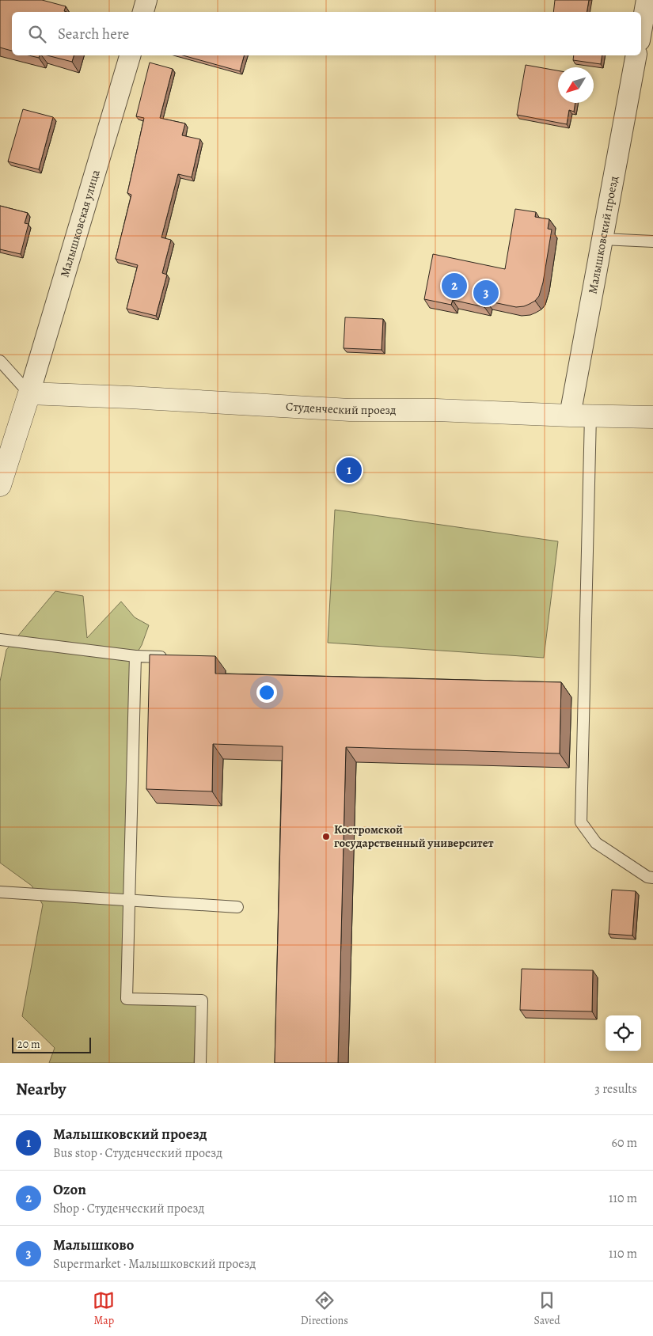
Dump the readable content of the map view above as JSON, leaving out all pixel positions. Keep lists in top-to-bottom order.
{
  "streets": {
    "street": ["Малышковская улица", "Малышковский проезд", "Студенческий проезд"]
  },
  "crossings": [
    ["Малышковская улица", "Студенческий проезд"],
    ["Малышковский проезд", "Студенческий проезд"]
  ],
  "places": ["Костромской государственный университет"],
  "scale_bar": "20 m",
  "north": "bottom left",
  "page": {
    "search": "Search here",
    "pins": ["2", "3", "1"],
    "scale": "20 m",
    "heading": ["Nearby", "3 results"],
    "list": [
      {
        "mark": "1",
        "name": "Малышковский проезд",
        "note": "Bus stop · Студенческий проезд",
        "value": "60 m"
      },
      {
        "mark": "2",
        "name": "Ozon",
        "note": "Shop · Студенческий проезд",
        "value": "110 m"
      },
      {
        "mark": "3",
        "name": "Малышково",
        "note": "Supermarket · Малышковский проезд",
        "value": "110 m"
      }
    ],
    "nav": ["Map", "Directions", "Saved"]
  }
}
